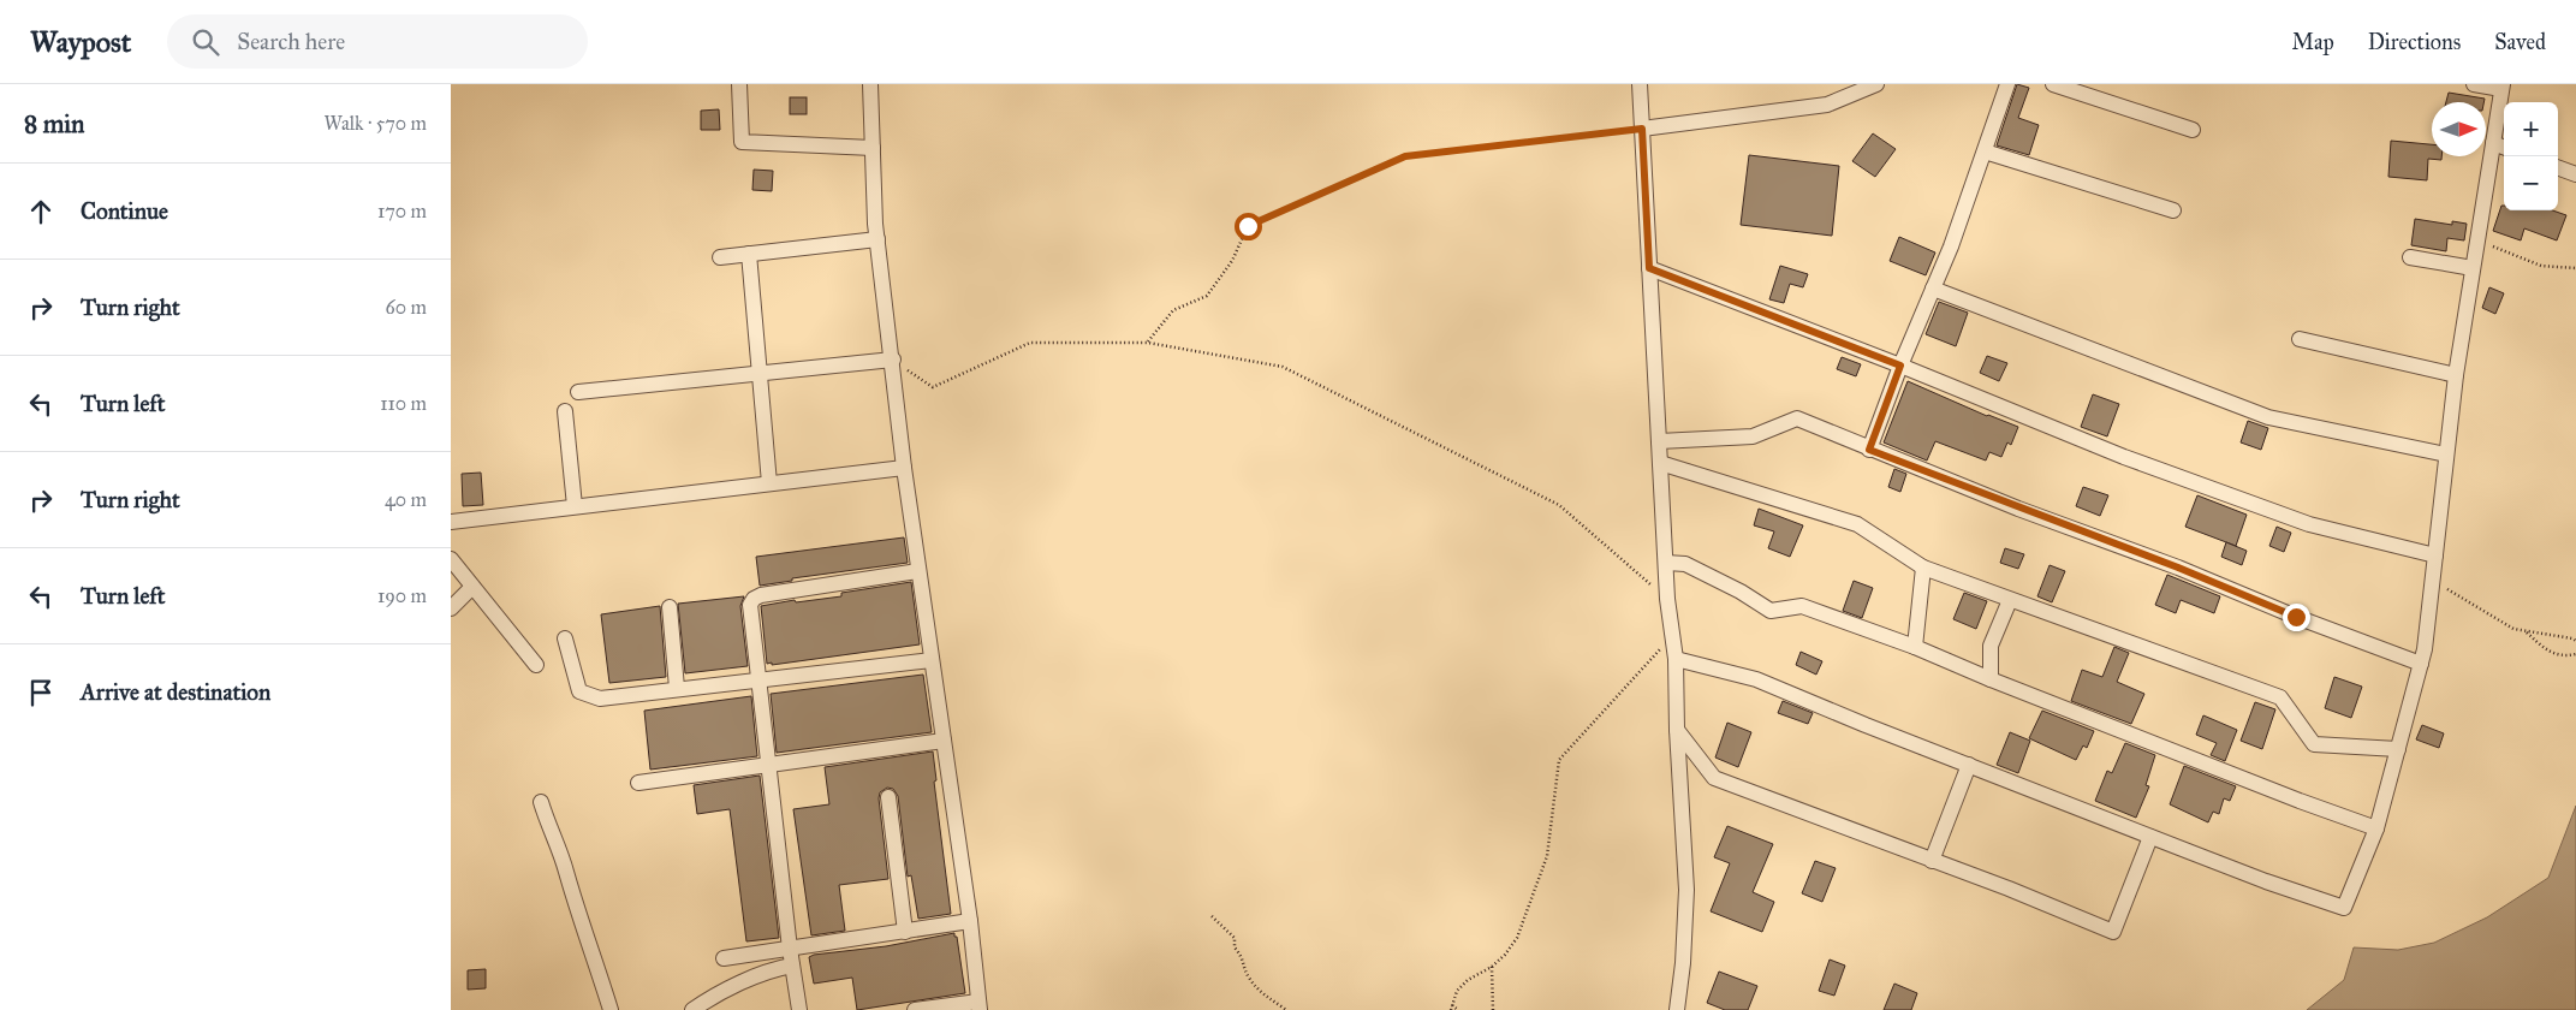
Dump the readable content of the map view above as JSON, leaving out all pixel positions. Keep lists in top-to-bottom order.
{
  "north": "right",
  "page": {
    "header": "Waypost",
    "search": "Search here",
    "nav": ["Map", "Directions", "Saved"],
    "heading": ["8 min", "Walk · 570 m"],
    "map_buttons": ["+", "−"],
    "list": [
      ["Continue", "170 m"],
      ["Turn right", "60 m"],
      ["Turn left", "110 m"],
      ["Turn right", "40 m"],
      ["Turn left", "190 m"],
      "Arrive at destination"
    ]
  }
}
